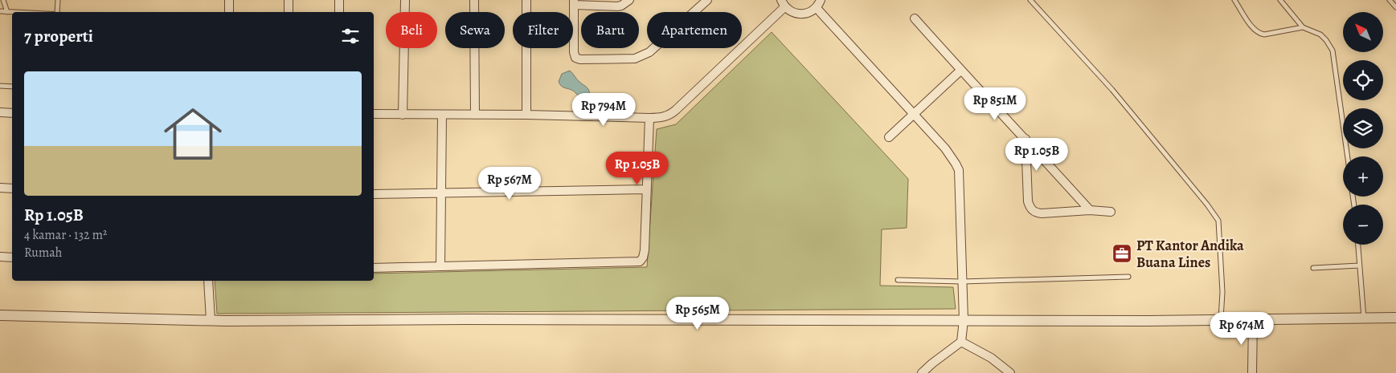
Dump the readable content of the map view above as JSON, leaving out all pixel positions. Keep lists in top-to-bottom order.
{
  "places": {
    "office": ["PT Kantor Andika Buana Lines"]
  },
  "north": "top left",
  "page": {
    "map_buttons": ["+", "−"],
    "chip": [
      "Beli",
      "Sewa",
      "Filter",
      "Baru",
      "Apartemen"
    ],
    "heading": "7 properti",
    "list": [
      {
        "name": "Rp 1.05B",
        "note": "4 kamar · 132 m² · Rumah"
      }
    ],
    "price": [
      "Rp 851M",
      "Rp 794M",
      "Rp 1.05B",
      "Rp 1.05B",
      "Rp 567M",
      "Rp 565M",
      "Rp 674M"
    ]
  }
}
